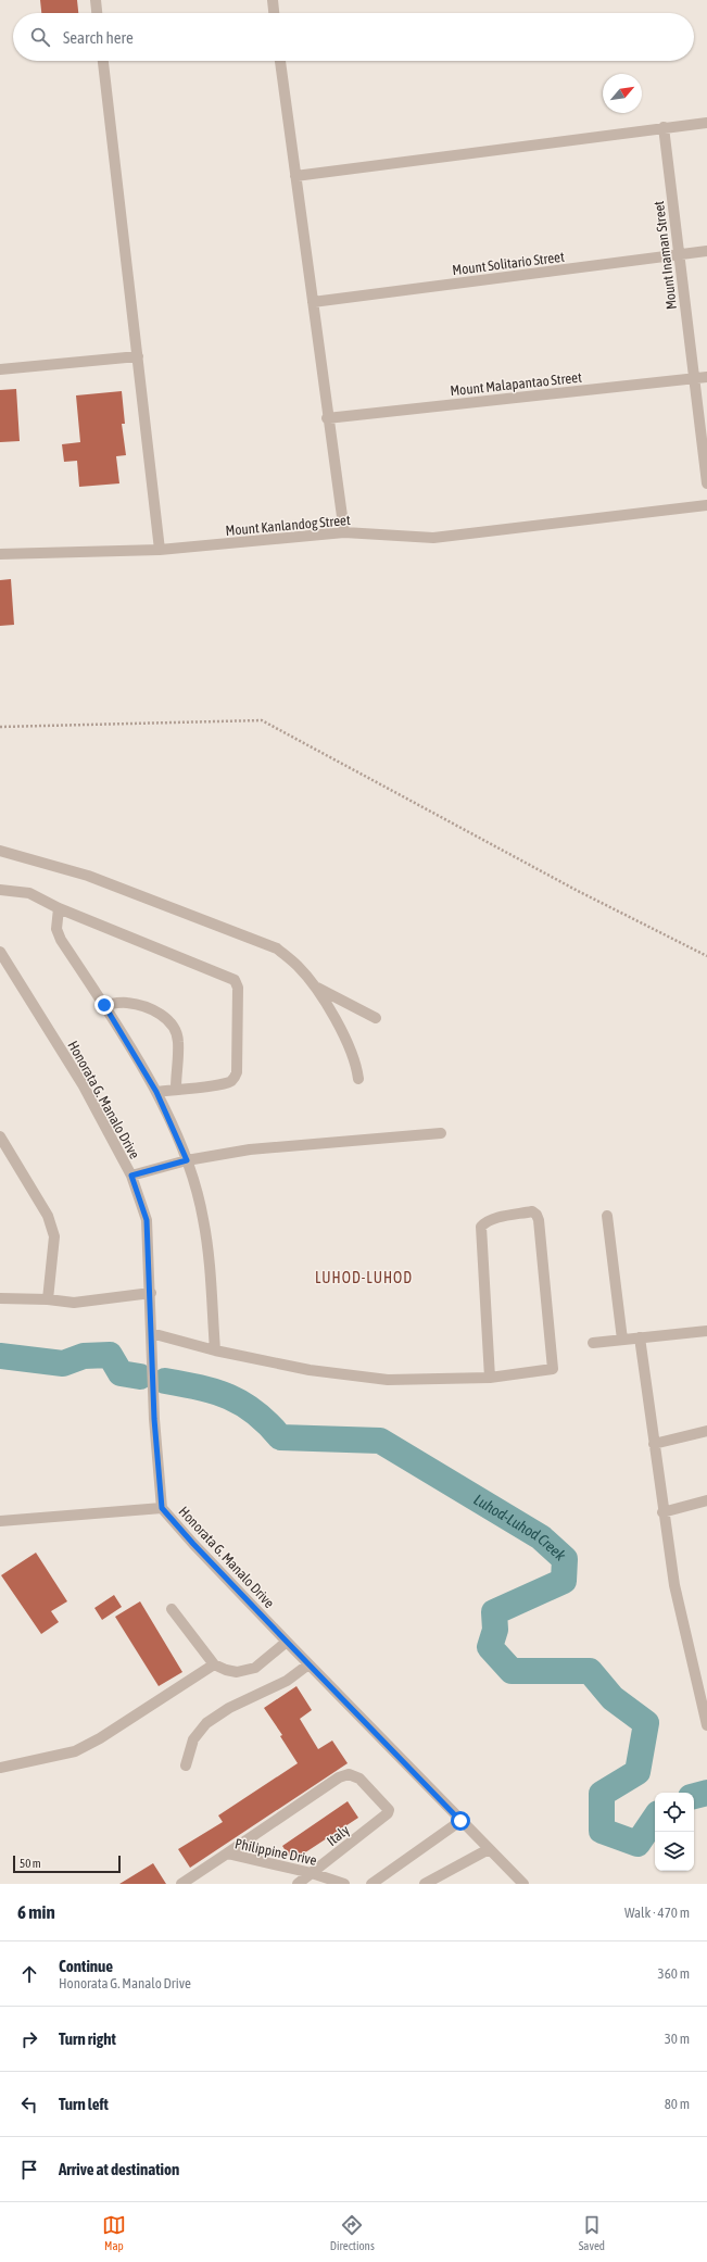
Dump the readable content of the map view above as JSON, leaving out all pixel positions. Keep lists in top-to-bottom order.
{
  "streets": {
    "street": [
      "Mount Inaman Street",
      "Mount Solitario Street",
      "Mount Malapantao Street",
      "Mount Kanlandog Street",
      "Honorata G. Manalo Drive",
      "Italy",
      "Philippine Drive"
    ]
  },
  "crossings": [
    ["Mount Inaman Street", "Mount Solitario Street"],
    ["Mount Inaman Street", "Mount Malapantao Street"],
    ["Italy", "Philippine Drive"]
  ],
  "districts": ["LUHOD-LUHOD"],
  "water": ["Luhod-Luhod Creek"],
  "scale_bar": "50 m",
  "north": "top right",
  "page": {
    "search": "Search here",
    "scale": "50 m",
    "heading": ["6 min", "Walk · 470 m"],
    "list": [
      ["Continue", "Honorata G. Manalo Drive", "360 m"],
      ["Turn right", "30 m"],
      ["Turn left", "80 m"],
      "Arrive at destination"
    ],
    "nav": ["Map", "Directions", "Saved"]
  }
}
